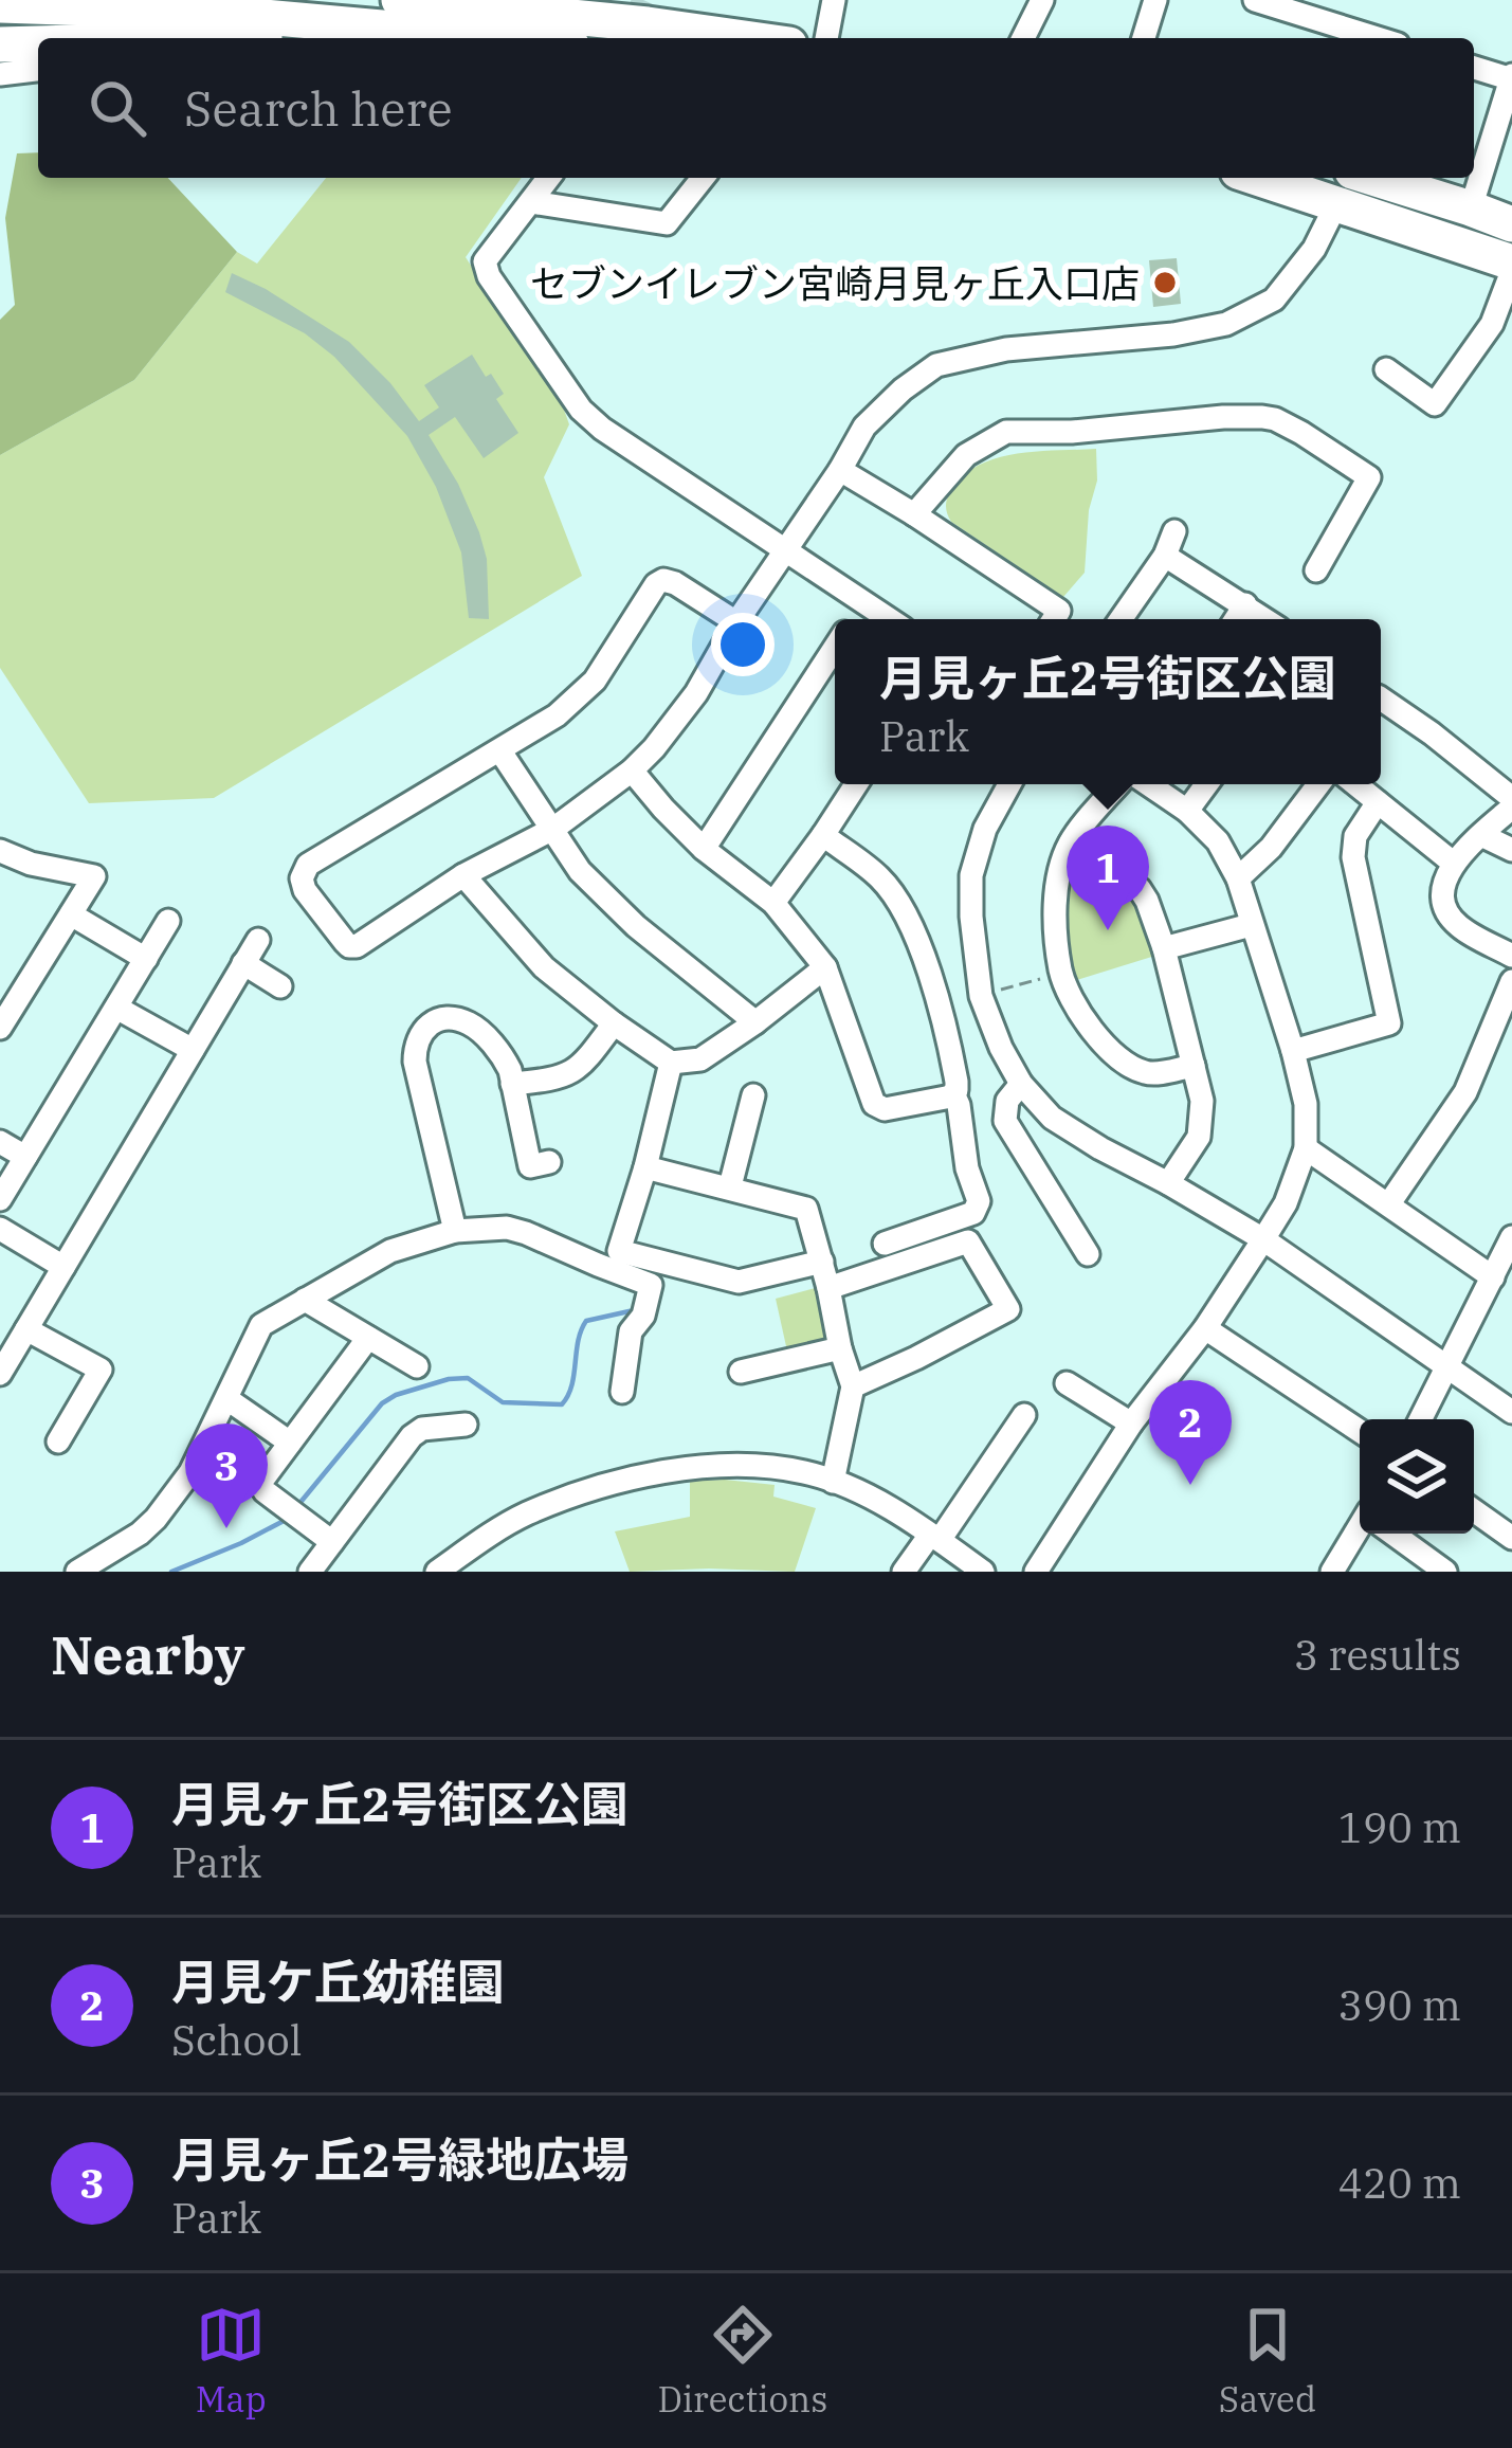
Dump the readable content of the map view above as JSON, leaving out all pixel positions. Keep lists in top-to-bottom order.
{
  "places": ["セブンイレブン宮崎月見ヶ丘入口店"],
  "page": {
    "search": "Search here",
    "popup": ["月見ヶ丘2号街区公園", "Park"],
    "pins": ["1", "2", "3"],
    "heading": ["Nearby", "3 results"],
    "list": [
      {
        "mark": "1",
        "name": "月見ヶ丘2号街区公園",
        "note": "Park",
        "value": "190 m"
      },
      {
        "mark": "2",
        "name": "月見ケ丘幼稚園",
        "note": "School",
        "value": "390 m"
      },
      {
        "mark": "3",
        "name": "月見ヶ丘2号緑地広場",
        "note": "Park",
        "value": "420 m"
      }
    ],
    "nav": ["Map", "Directions", "Saved"]
  }
}
